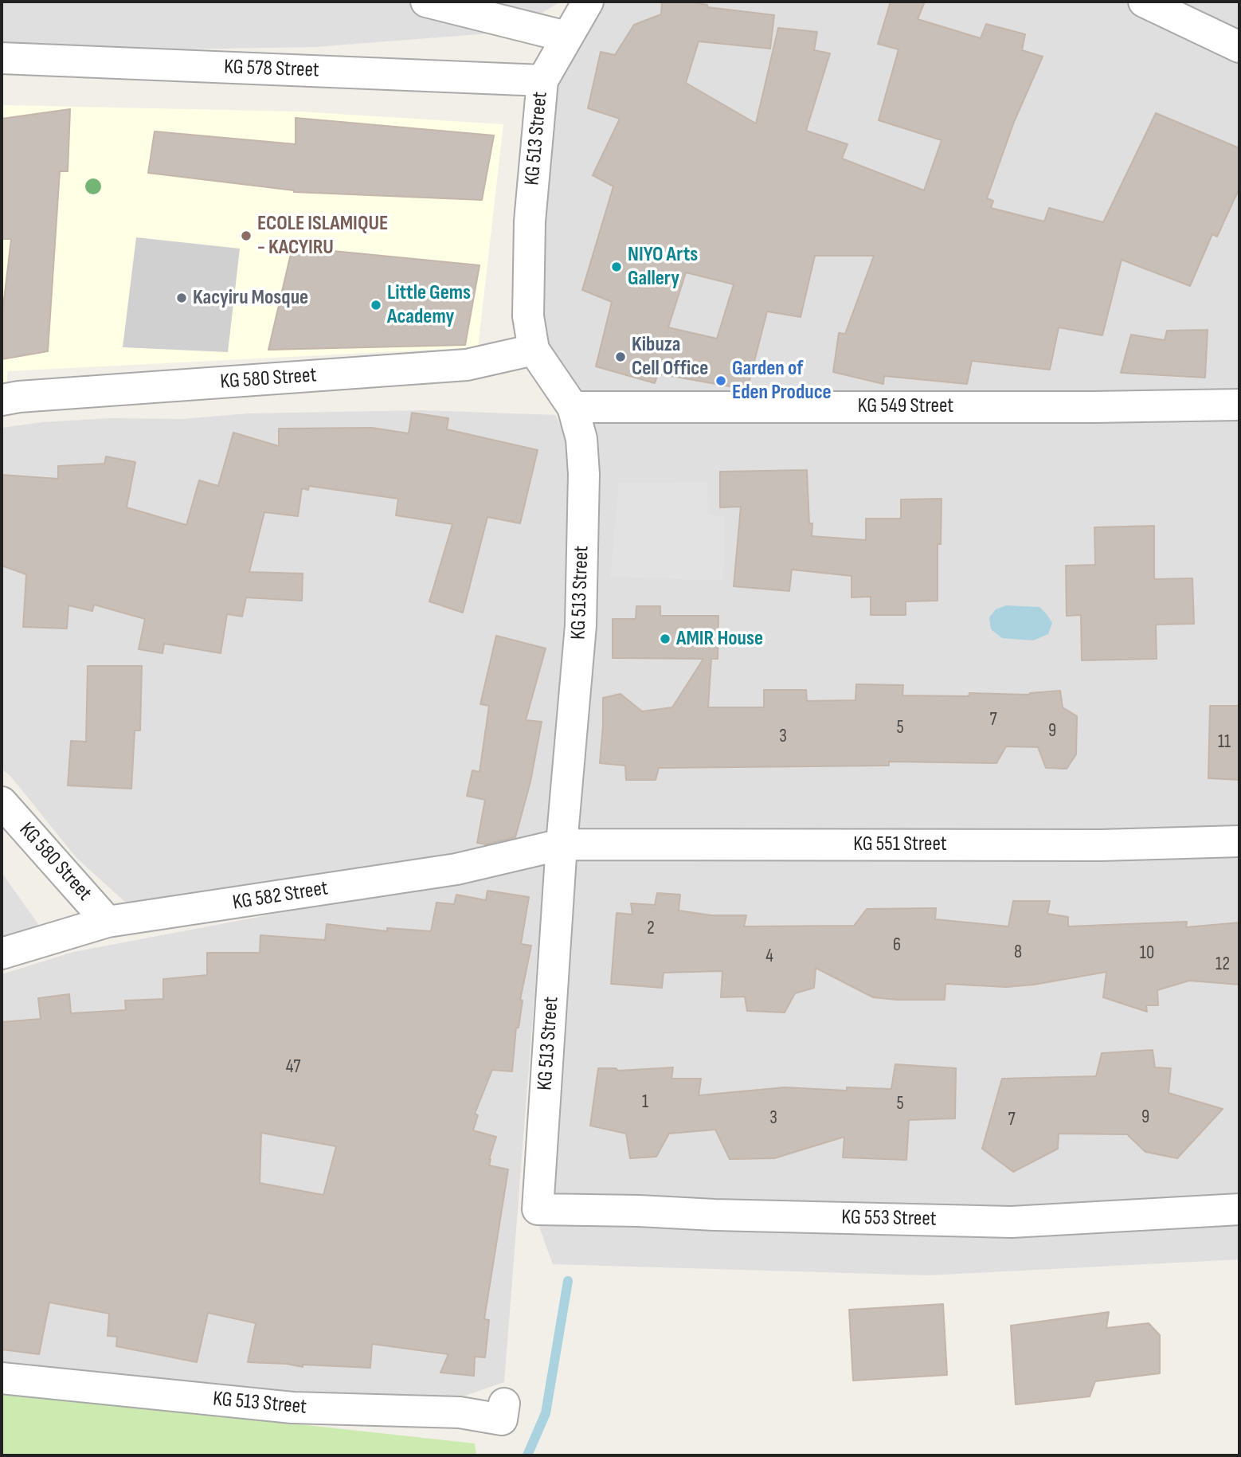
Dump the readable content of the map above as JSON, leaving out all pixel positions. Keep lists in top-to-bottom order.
{
  "streets": {
    "street": [
      "KG 578 Street",
      "KG 513 Street",
      "KG 580 Street",
      "KG 549 Street",
      "KG 551 Street",
      "KG 582 Street",
      "KG 553 Street"
    ]
  },
  "crossings": [
    ["KG 578 Street", "KG 513 Street"],
    ["KG 513 Street", "KG 580 Street"],
    ["KG 513 Street", "KG 549 Street"],
    ["KG 513 Street", "KG 551 Street"],
    ["KG 513 Street", "KG 582 Street"],
    ["KG 513 Street", "KG 553 Street"],
    ["KG 580 Street", "KG 582 Street"],
    ["KG 551 Street", "KG 582 Street"]
  ],
  "places": [
    "ECOLE ISLAMIQUE - KACYIRU",
    "NIYO Arts Gallery",
    "Kacyiru Mosque",
    "Little Gems Academy",
    "Kibuza Cell Office",
    "Garden of Eden Produce",
    "AMIR House"
  ],
  "house_numbers": [
    "7",
    "5",
    "9",
    "3",
    "11",
    "2",
    "6",
    "8",
    "10",
    "4",
    "12",
    "47",
    "1",
    "5",
    "9",
    "3",
    "7"
  ]
}
